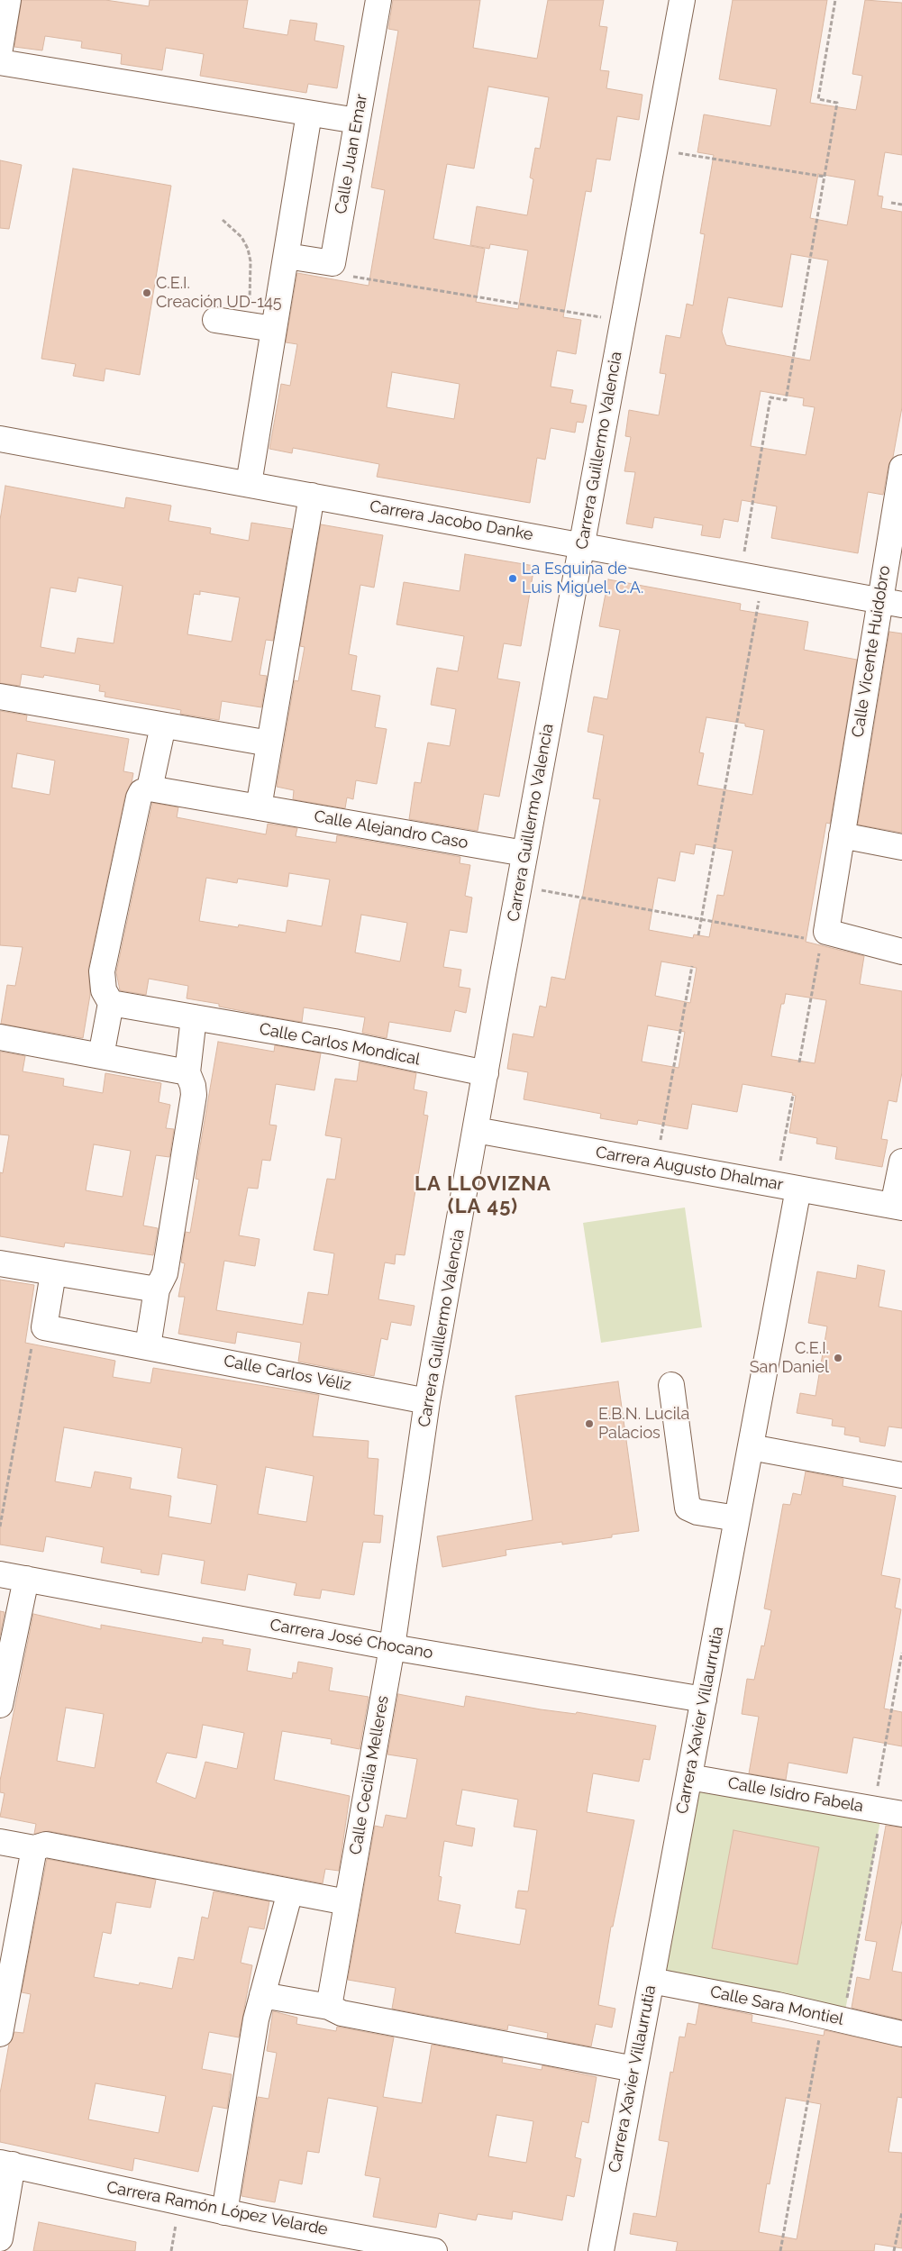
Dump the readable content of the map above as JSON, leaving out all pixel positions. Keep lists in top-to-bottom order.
{
  "streets": {
    "street": [
      "Calle Juan Emar",
      "Carrera Guillermo Valencia",
      "Carrera Jacobo Danke",
      "Calle Vicente Huidobro",
      "Calle Alejandro Caso",
      "Calle Carlos Mondical",
      "Carrera Augusto Dhalmar",
      "Calle Carlos Véliz",
      "Carrera José Chocano",
      "Carrera Xavier Villaurrutia",
      "Calle Cecilia Melleres",
      "Calle Isidro Fabela",
      "Calle Sara Montiel",
      "Carrera Ramón López Velarde"
    ]
  },
  "crossings": [
    ["Carrera Guillermo Valencia", "Carrera Jacobo Danke"],
    ["Carrera Guillermo Valencia", "Calle Alejandro Caso"],
    ["Carrera Guillermo Valencia", "Calle Carlos Mondical"],
    ["Carrera Guillermo Valencia", "Carrera Augusto Dhalmar"],
    ["Carrera Guillermo Valencia", "Calle Carlos Véliz"],
    ["Carrera Guillermo Valencia", "Carrera José Chocano"],
    ["Carrera Guillermo Valencia", "Calle Cecilia Melleres"],
    ["Carrera Jacobo Danke", "Calle Vicente Huidobro"],
    ["Carrera Augusto Dhalmar", "Carrera Xavier Villaurrutia"],
    ["Carrera José Chocano", "Carrera Xavier Villaurrutia"],
    ["Carrera José Chocano", "Calle Cecilia Melleres"],
    ["Carrera Xavier Villaurrutia", "Calle Isidro Fabela"],
    ["Carrera Xavier Villaurrutia", "Calle Sara Montiel"]
  ],
  "districts": ["LA LLOVIZNA (LA 45)"],
  "places": [
    "C.E.I. Creación UD-145",
    "La Esquina de Luis Miguel, C.A.",
    "C.E.I. San Daniel",
    "E.B.N. Lucila Palacios"
  ]
}
